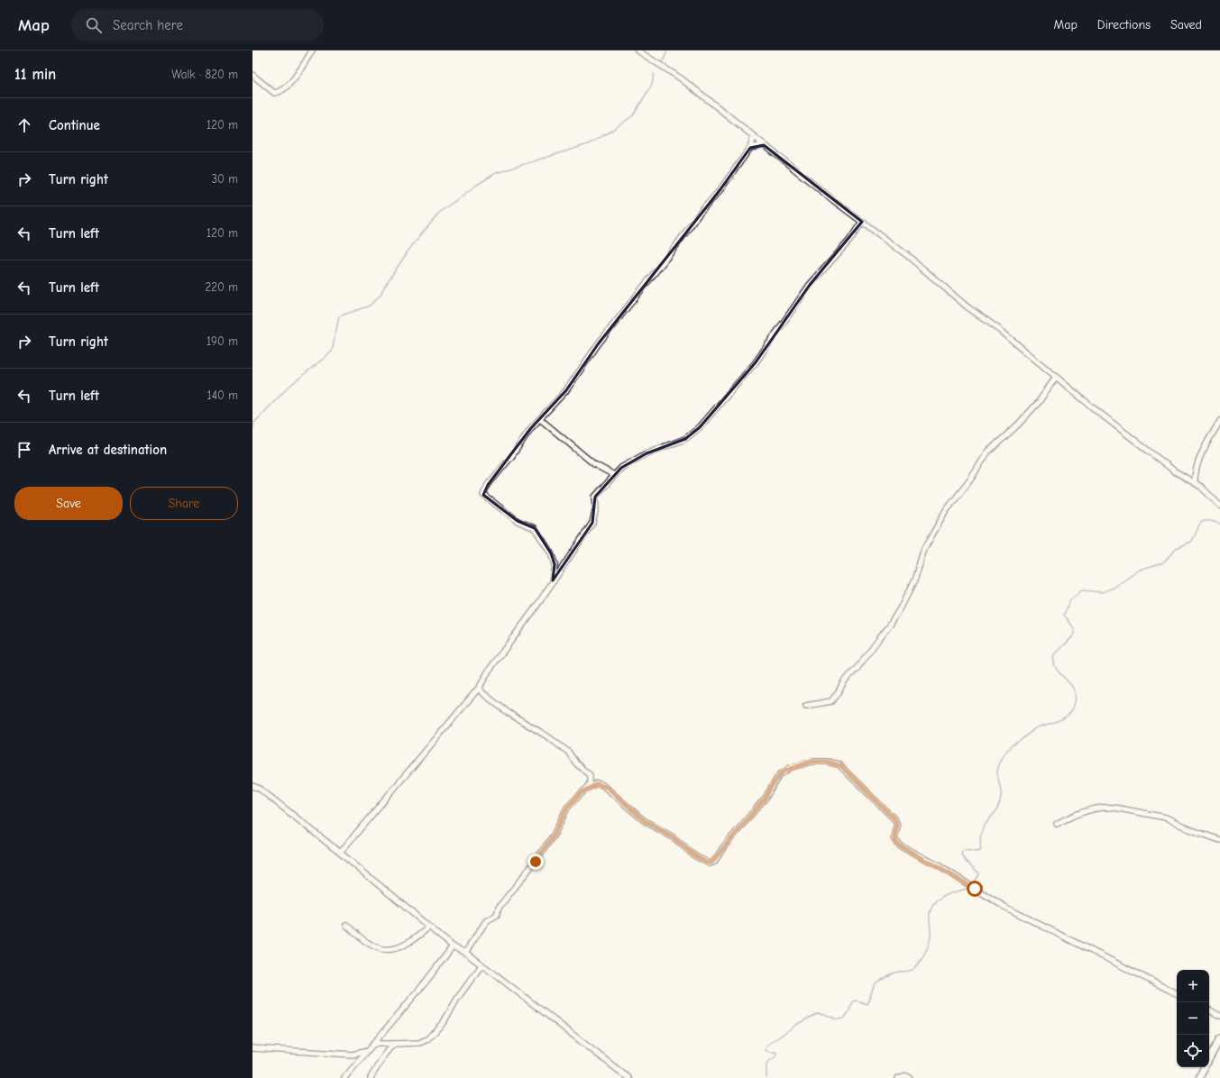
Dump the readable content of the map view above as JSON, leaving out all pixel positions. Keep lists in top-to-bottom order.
{
  "page": {
    "header": "Map",
    "search": "Search here",
    "nav": ["Map", "Directions", "Saved"],
    "heading": ["11 min", "Walk · 820 m"],
    "list": [
      ["Continue", "120 m"],
      ["Turn right", "30 m"],
      ["Turn left", "120 m"],
      ["Turn left", "220 m"],
      ["Turn right", "190 m"],
      ["Turn left", "140 m"],
      "Arrive at destination"
    ],
    "buttons": ["Save", "Share"],
    "map_buttons": ["+", "−"]
  }
}
